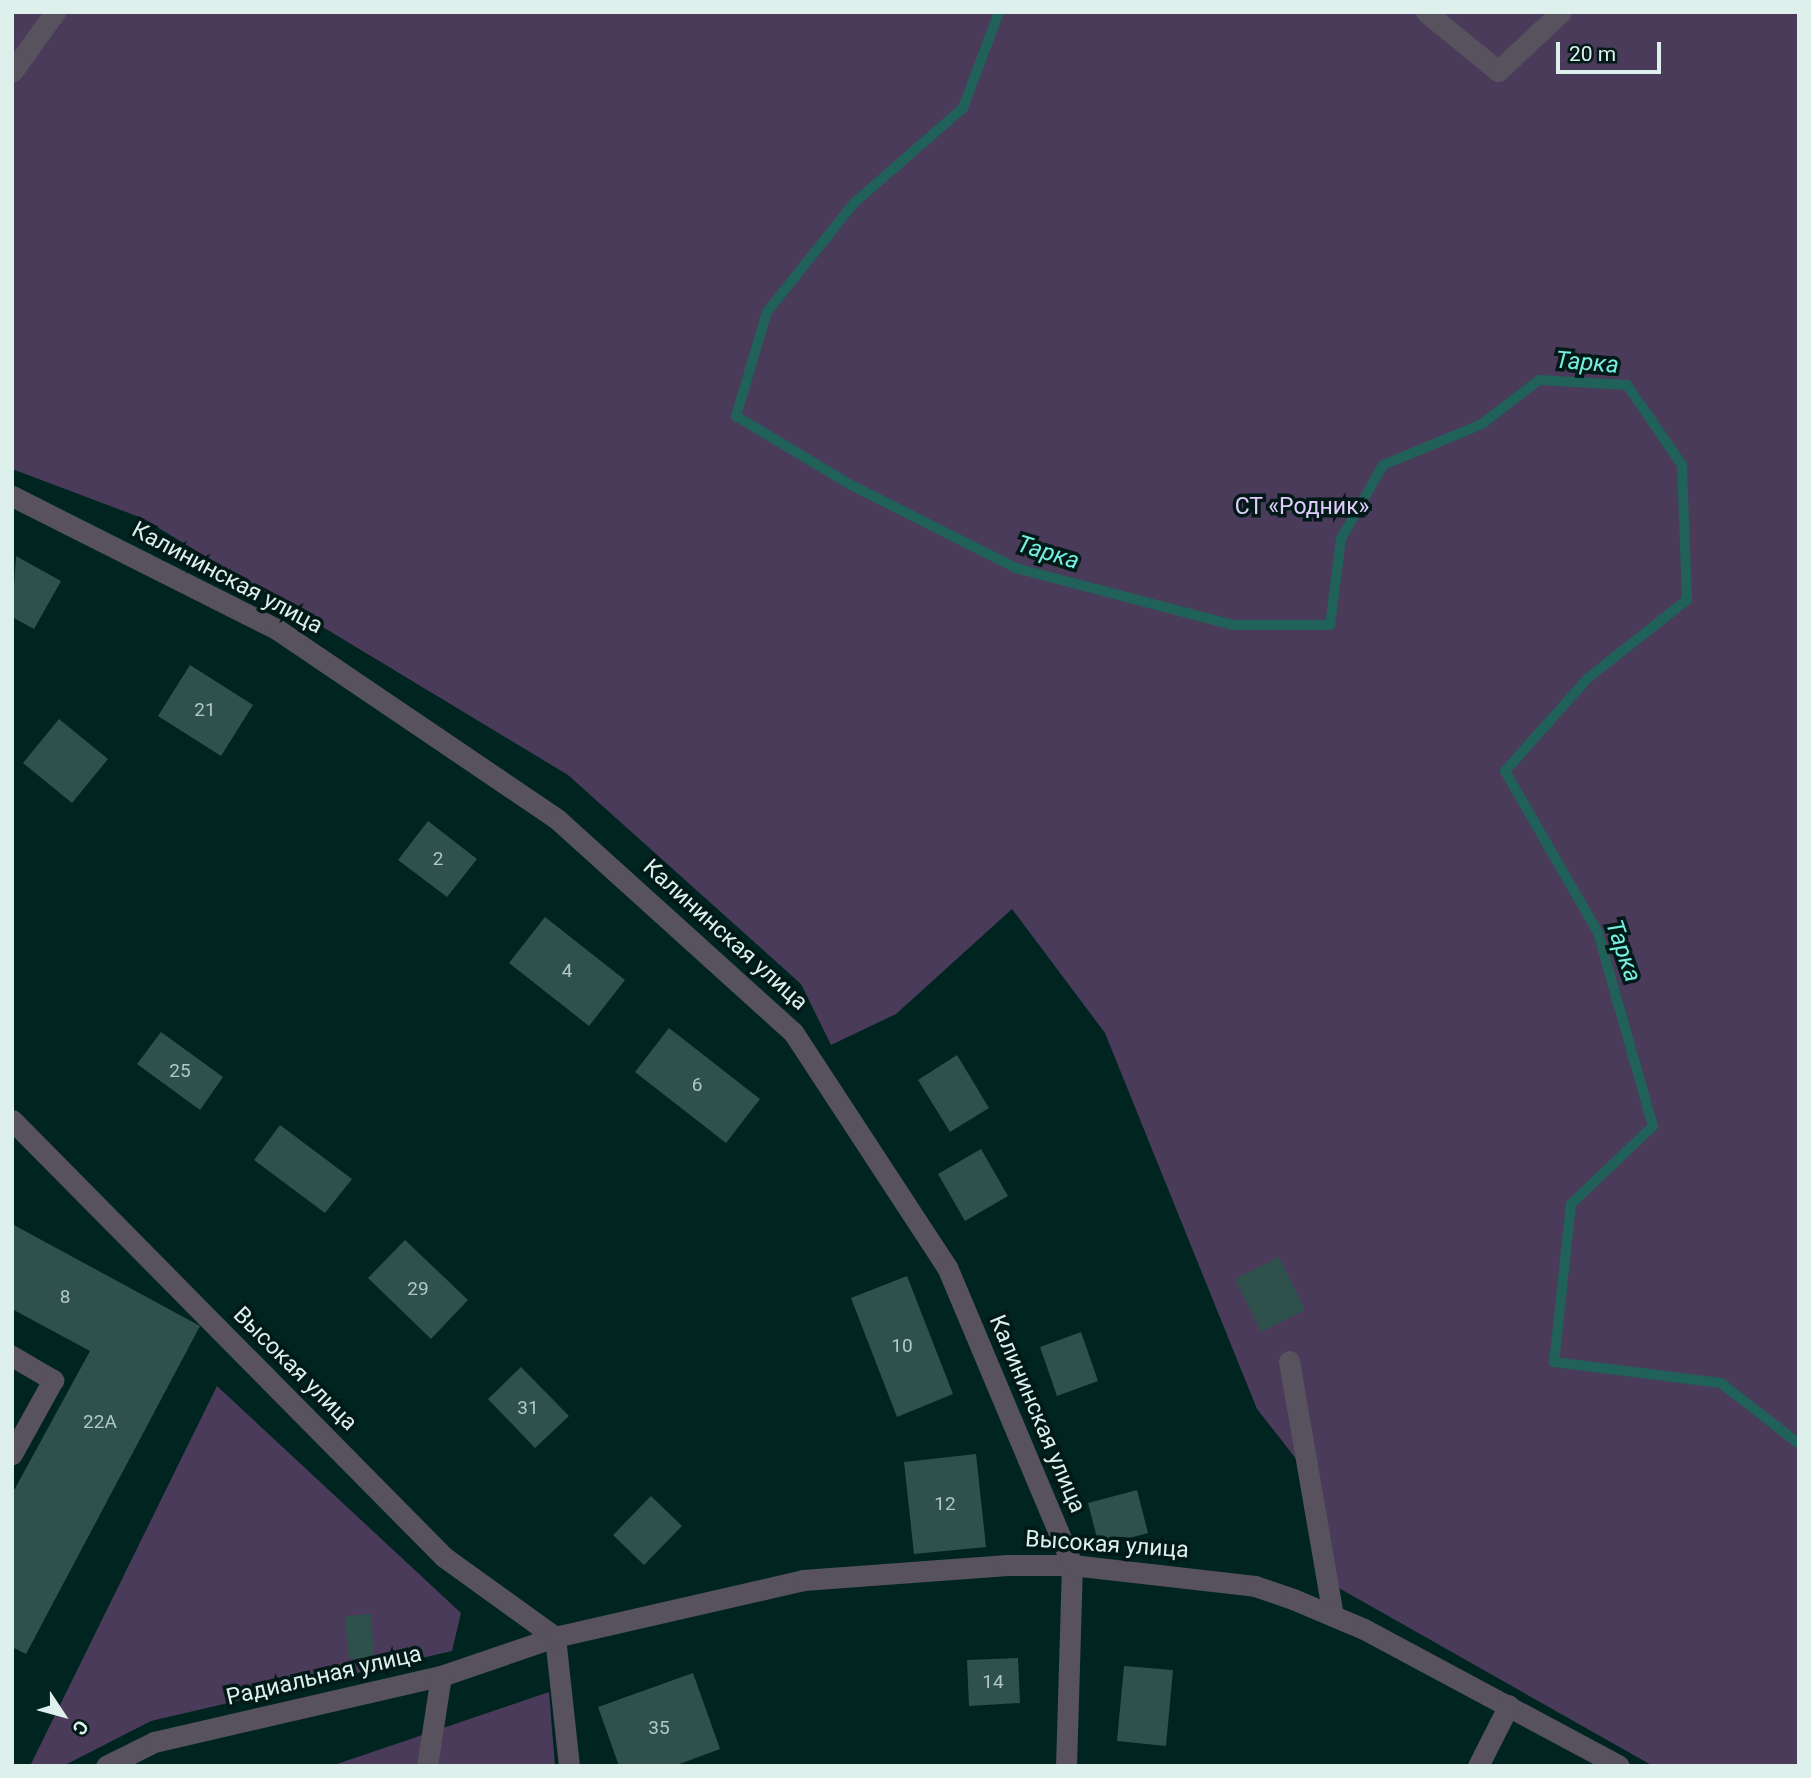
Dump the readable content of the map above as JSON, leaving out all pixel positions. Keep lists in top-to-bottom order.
{
  "streets": {
    "street": ["Калининская улица", "Высокая улица", "Радиальная улица"]
  },
  "crossings": [
    ["Калининская улица", "Высокая улица"],
    ["Высокая улица", "Радиальная улица"]
  ],
  "water": ["Тарка"],
  "parks": ["СТ «Родник»"],
  "house_numbers": [
    "21",
    "2",
    "4",
    "25",
    "6",
    "29",
    "8",
    "10",
    "31",
    "22А",
    "12",
    "14",
    "35"
  ],
  "scale_bar": "20 m",
  "north": "bottom right"
}
